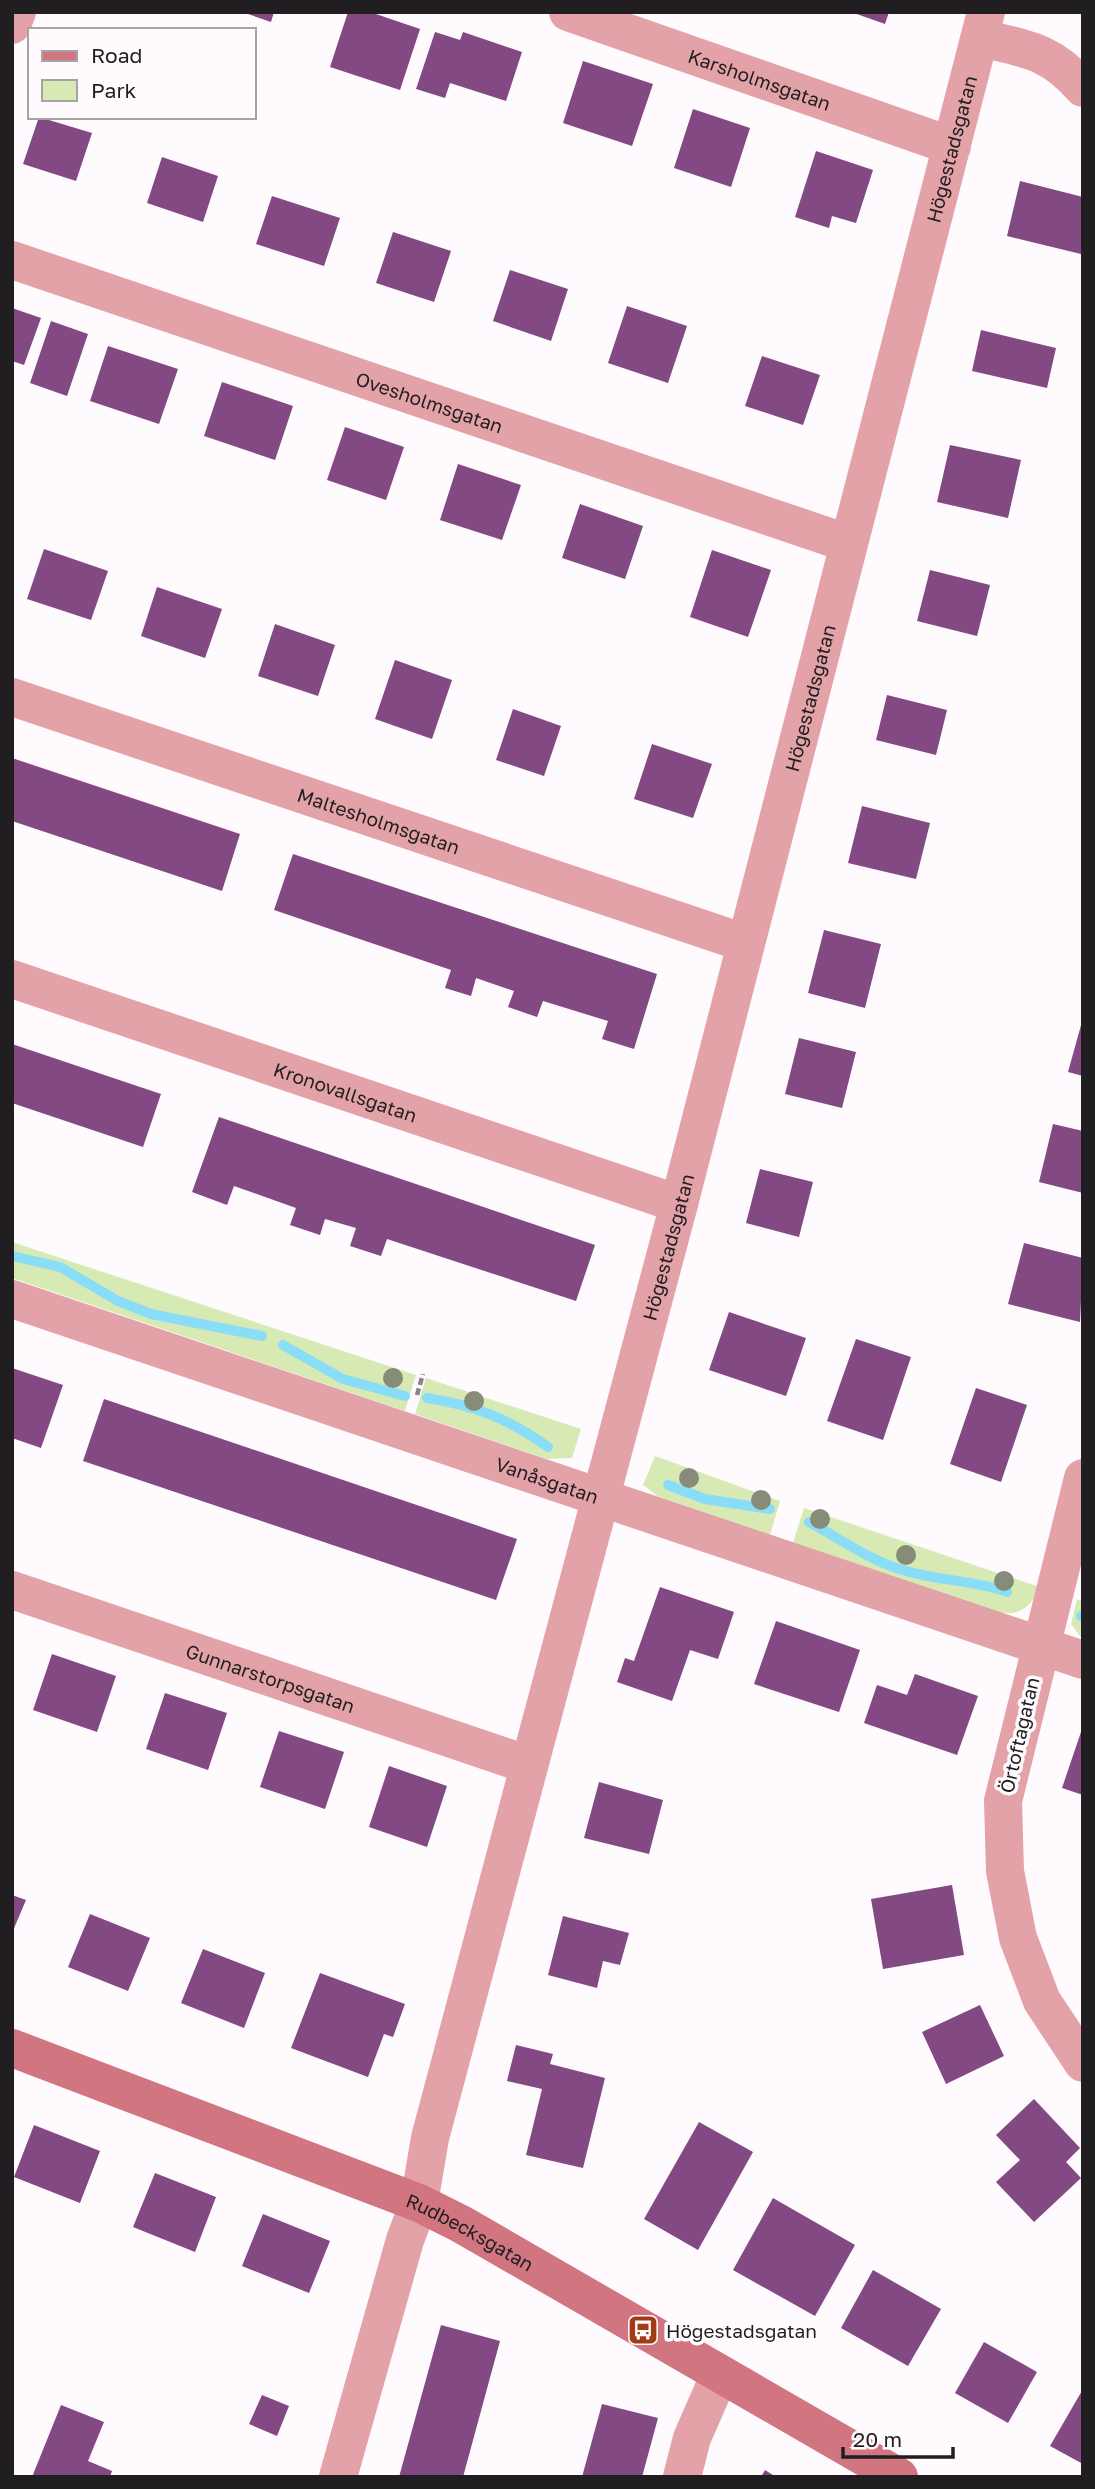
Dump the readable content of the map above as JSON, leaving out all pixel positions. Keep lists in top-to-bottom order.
{
  "streets": {
    "street": [
      "Karsholmsgatan",
      "Högestadsgatan",
      "Ovesholmsgatan",
      "Maltesholmsgatan",
      "Kronovallsgatan",
      "Vanåsgatan",
      "Gunnarstorpsgatan",
      "Örtoftagatan",
      "Rudbecksgatan"
    ]
  },
  "crossings": [
    ["Karsholmsgatan", "Högestadsgatan"],
    ["Högestadsgatan", "Ovesholmsgatan"],
    ["Högestadsgatan", "Maltesholmsgatan"],
    ["Högestadsgatan", "Kronovallsgatan"],
    ["Högestadsgatan", "Vanåsgatan"],
    ["Högestadsgatan", "Gunnarstorpsgatan"],
    ["Högestadsgatan", "Rudbecksgatan"],
    ["Vanåsgatan", "Örtoftagatan"]
  ],
  "places": {
    "bus stop": ["Högestadsgatan"]
  },
  "legend": ["Road", "Park"],
  "scale_bar": "20 m"
}
